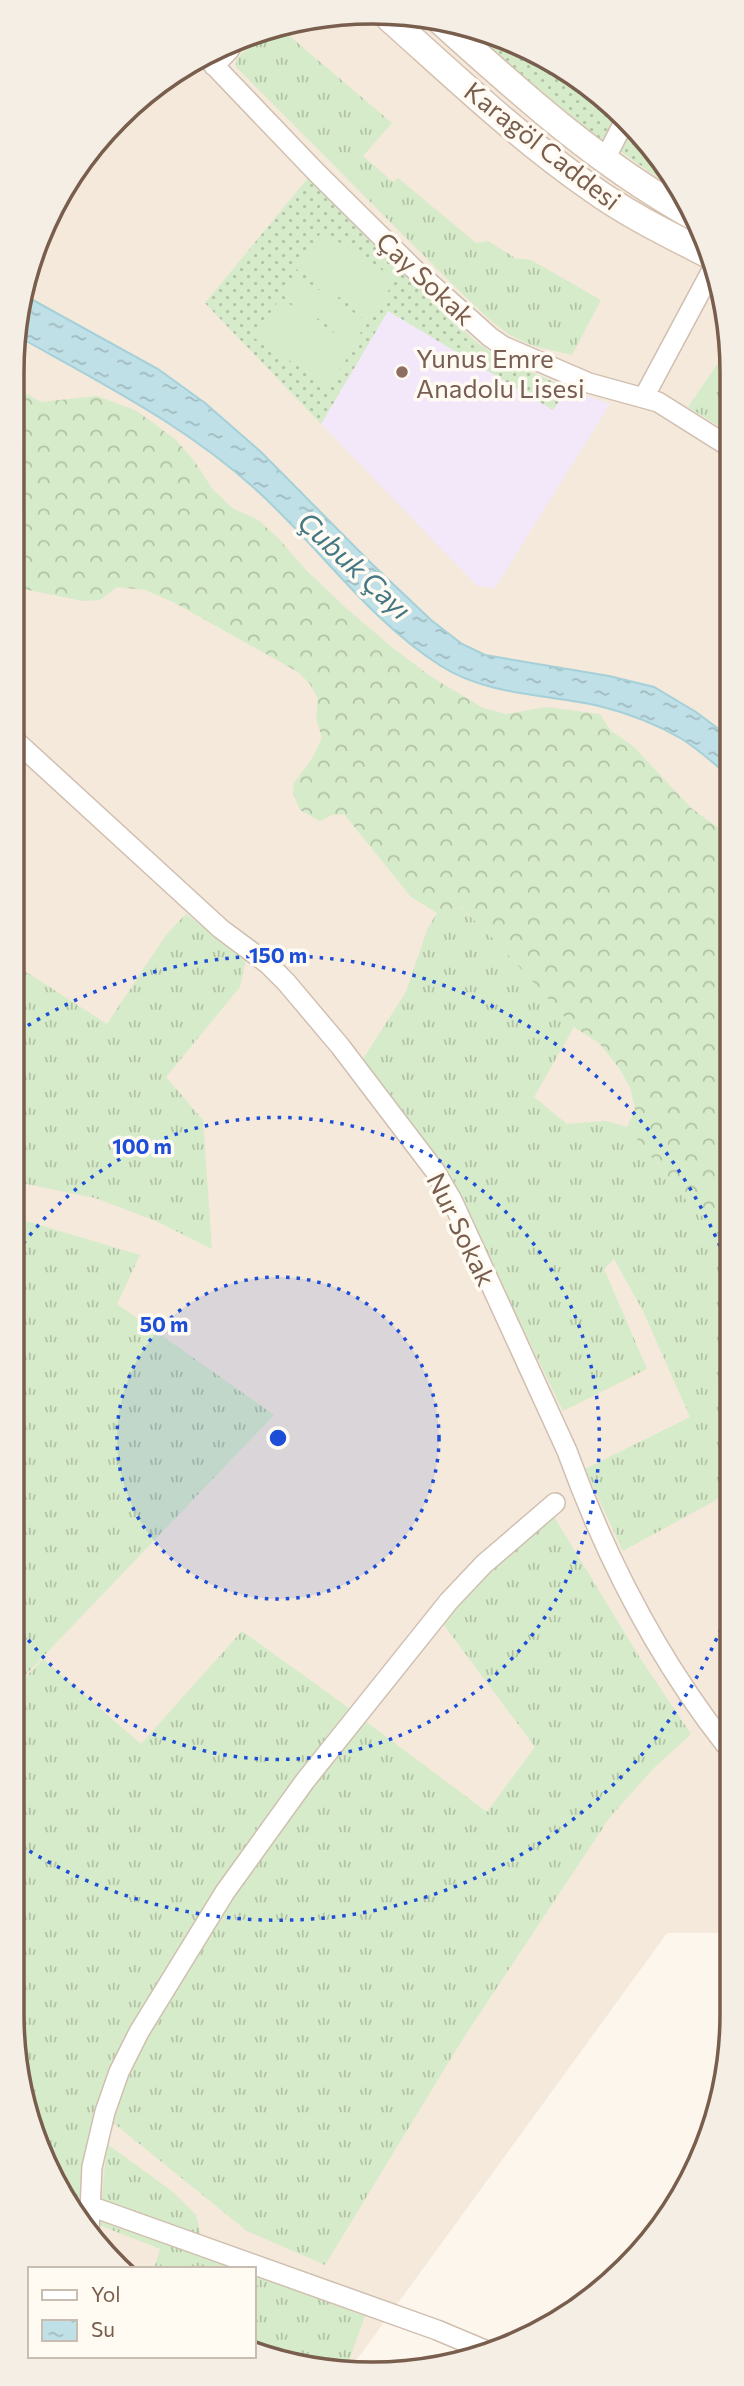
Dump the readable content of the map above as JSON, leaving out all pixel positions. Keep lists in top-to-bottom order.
{
  "streets": {
    "main road": ["Karagöl Caddesi"],
    "street": ["Çay Sokak", "Nur Sokak"]
  },
  "water": ["Çubuk Çayı"],
  "places": ["Yunus Emre Anadolu Lisesi"],
  "legend": ["Yol", "Su"],
  "rings": ["150 m", "100 m", "50 m"]
}
